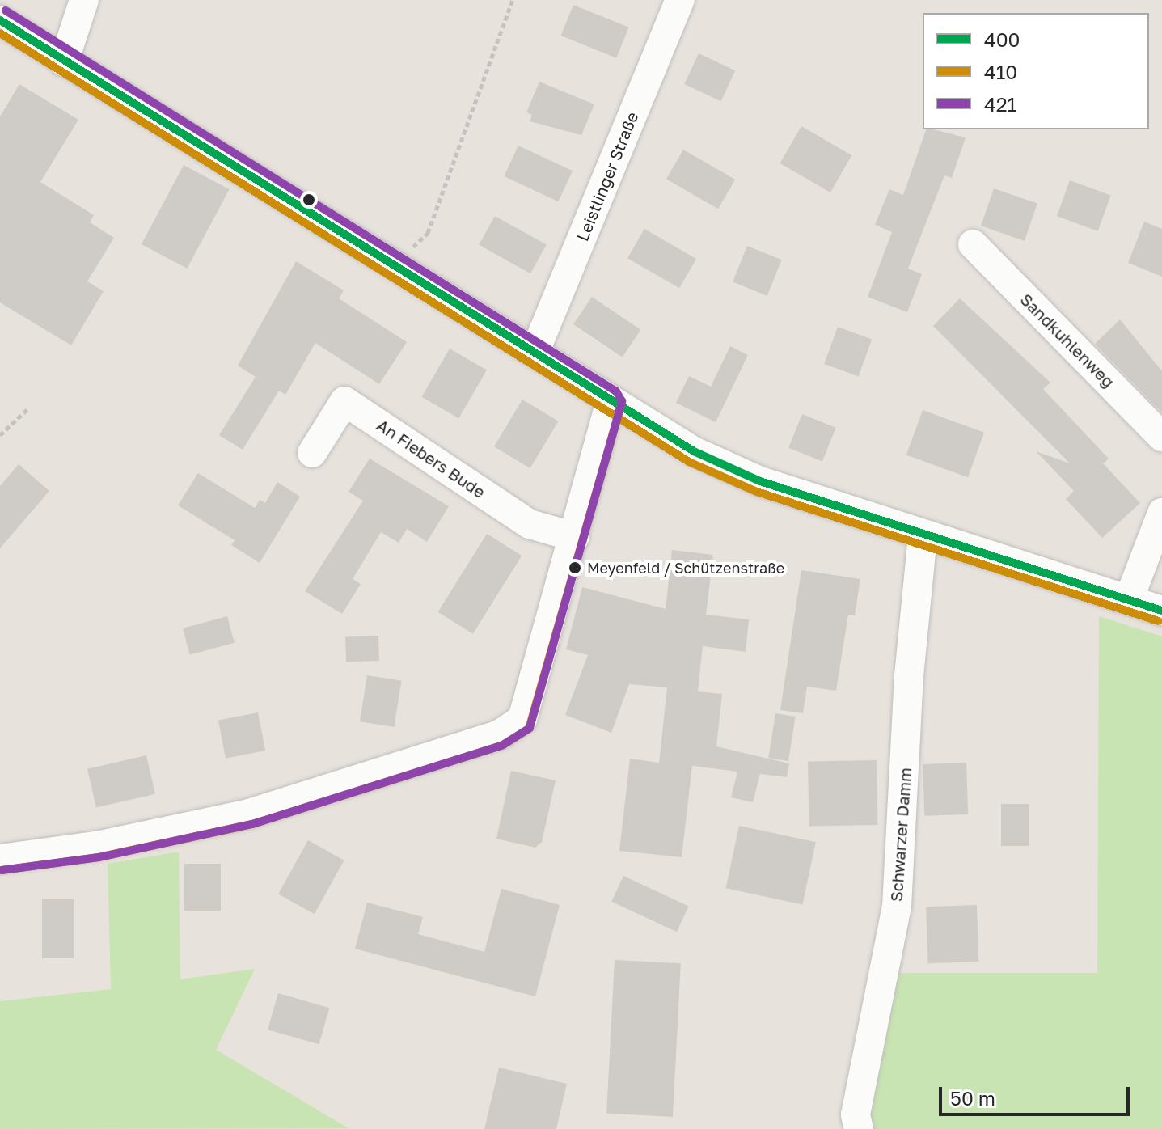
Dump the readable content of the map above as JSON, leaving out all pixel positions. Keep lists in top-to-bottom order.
{
  "streets": {
    "street": [
      "Leistlinger Straße",
      "Sandkuhlenweg",
      "An Fiebers Bude",
      "Schwarzer Damm"
    ]
  },
  "places": ["Meyenfeld / Schützenstraße"],
  "lines": ["transit line 421", "transit line 400", "transit line 410"],
  "legend": ["400", "410", "421"],
  "scale_bar": "50 m"
}
